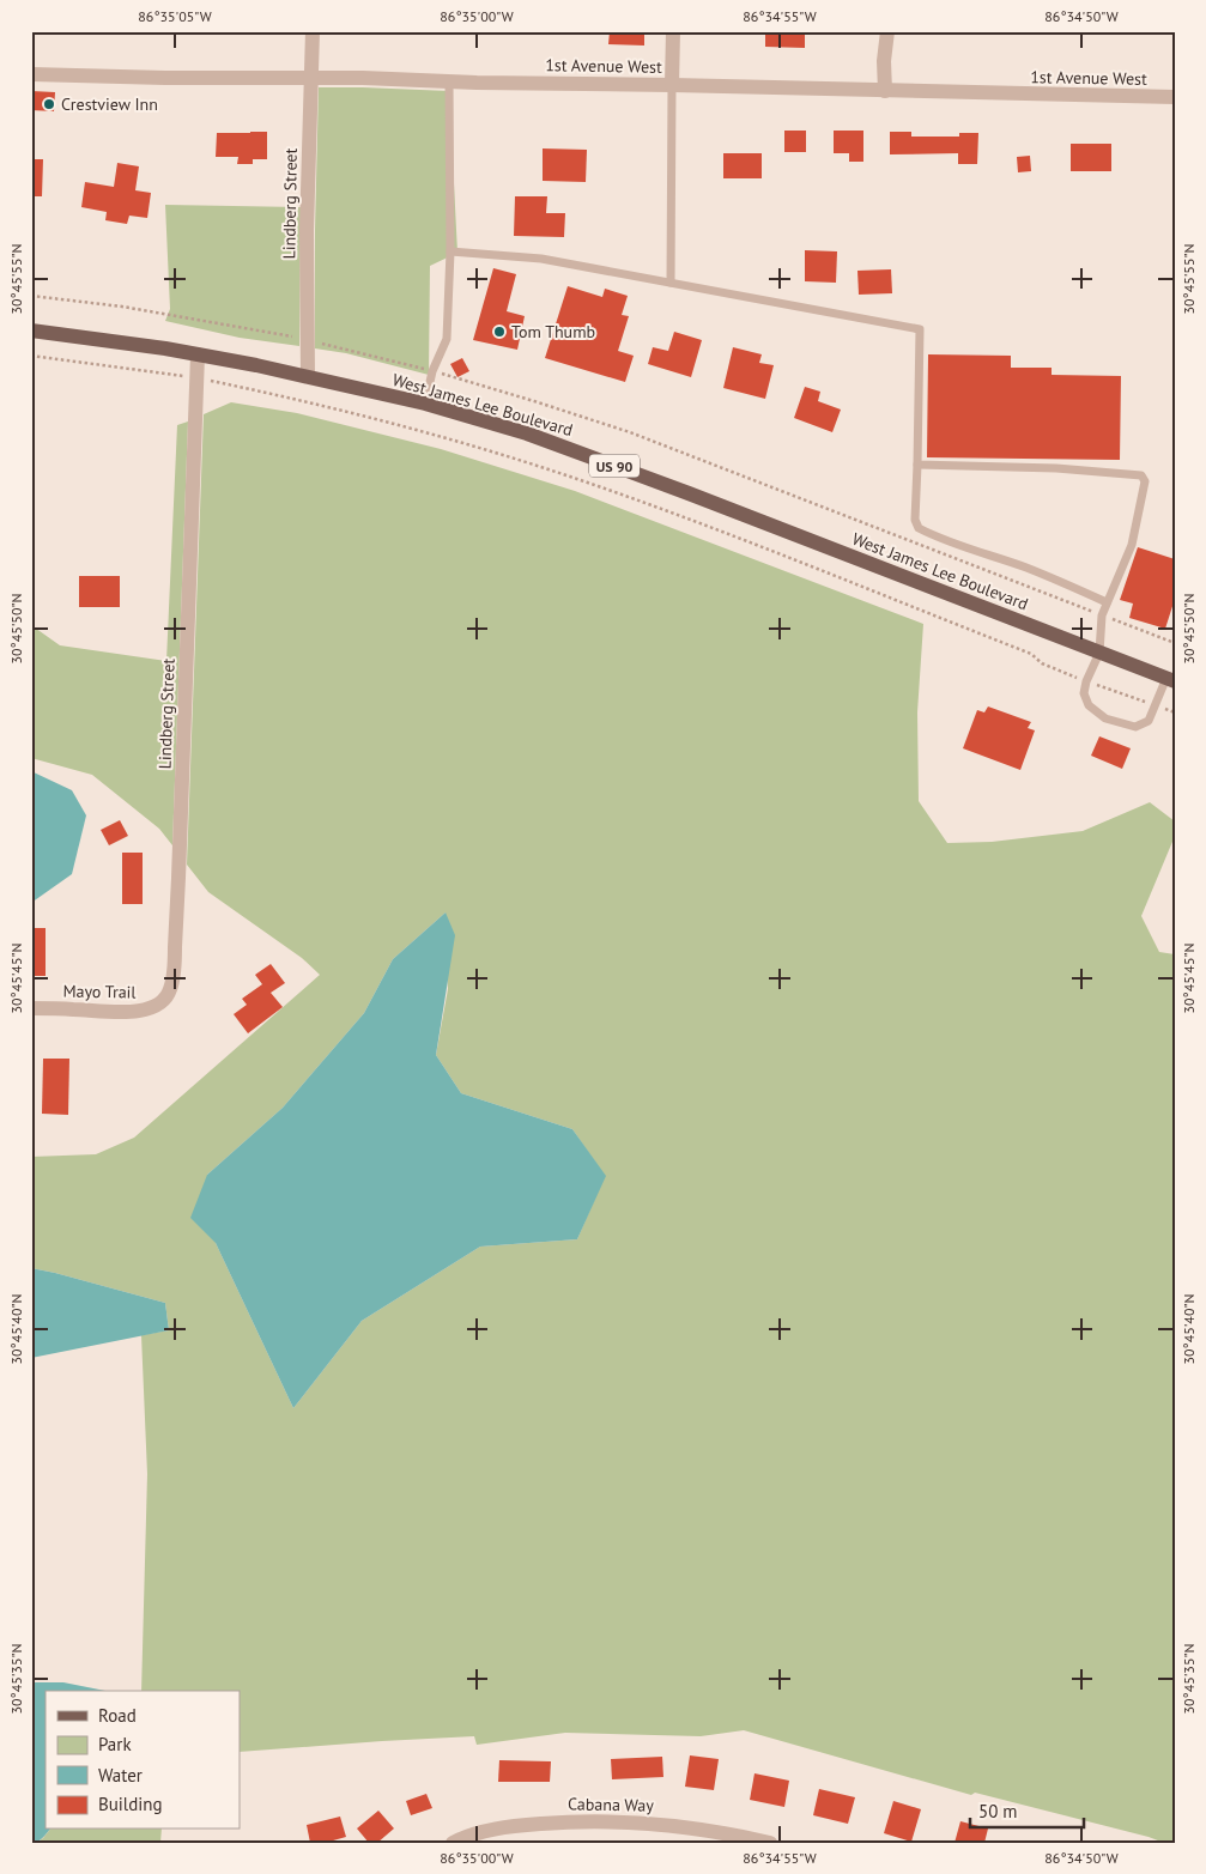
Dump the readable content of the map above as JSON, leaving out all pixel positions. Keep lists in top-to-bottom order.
{
  "streets": {
    "main road": ["West James Lee Boulevard", "US 90"],
    "street": [
      "1st Avenue West",
      "Lindberg Street",
      "Mayo Trail",
      "Cabana Way"
    ]
  },
  "crossings": [
    ["1st Avenue West", "Lindberg Street"],
    ["Lindberg Street", "West James Lee Boulevard"],
    ["Lindberg Street", "Mayo Trail"]
  ],
  "places": ["Crestview Inn", "Tom Thumb"],
  "legend": [
    "Road",
    "Park",
    "Water",
    "Building"
  ],
  "scale_bar": "50 m",
  "coordinates": [
    "86°35'05\"W",
    "86°35'00\"W",
    "86°34'55\"W",
    "86°34'50\"W",
    "30°45'55\"N",
    "30°45'50\"N",
    "30°45'45\"N",
    "30°45'40\"N",
    "30°45'35\"N"
  ]
}
